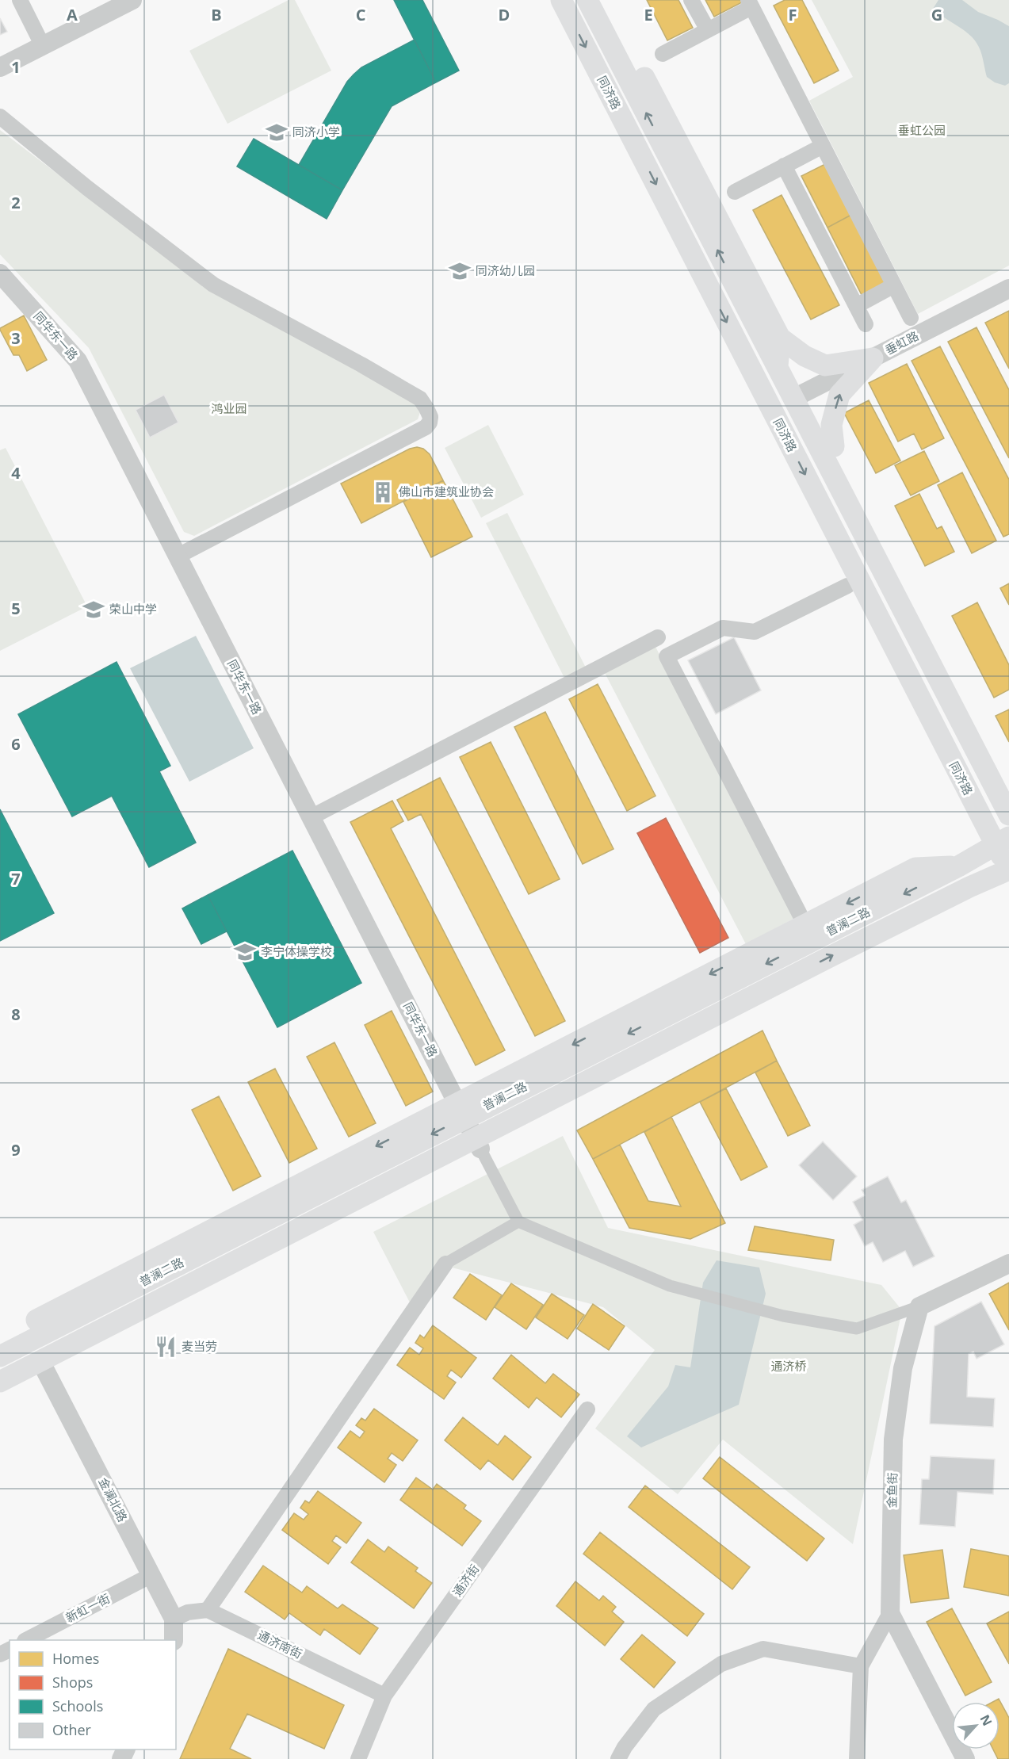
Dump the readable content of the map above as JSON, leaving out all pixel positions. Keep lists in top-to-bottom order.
{
  "streets": {
    "main road": ["同济路", "普澜二路"],
    "street": [
      "同华东一路",
      "垂虹路",
      "金鱼街",
      "金澜北路",
      "通济街",
      "新虹一街",
      "通济南街"
    ]
  },
  "crossings": [
    ["同济路", "垂虹路"],
    ["同济路", "普澜二路"],
    ["同华东一路", "普澜二路"],
    ["普澜二路", "金澜北路"],
    ["金澜北路", "新虹一街"],
    ["通济街", "通济南街"]
  ],
  "parks": ["垂虹公园", "鸿业园", "通济桥"],
  "places": {
    "school or university": [
      "同济小学",
      "同济幼儿园",
      "荣山中学",
      "李宁体操学校"
    ],
    "building": ["佛山市建筑业协会"],
    "restaurant": ["麦当劳"]
  },
  "legend": [
    "Homes",
    "Shops",
    "Schools",
    "Other"
  ],
  "north": "top right",
  "grid": {
    "columns": [
      "A",
      "B",
      "C",
      "D",
      "E",
      "F",
      "G"
    ],
    "rows": [
      "1",
      "2",
      "3",
      "4",
      "5",
      "6",
      "7",
      "8",
      "9"
    ]
  }
}
